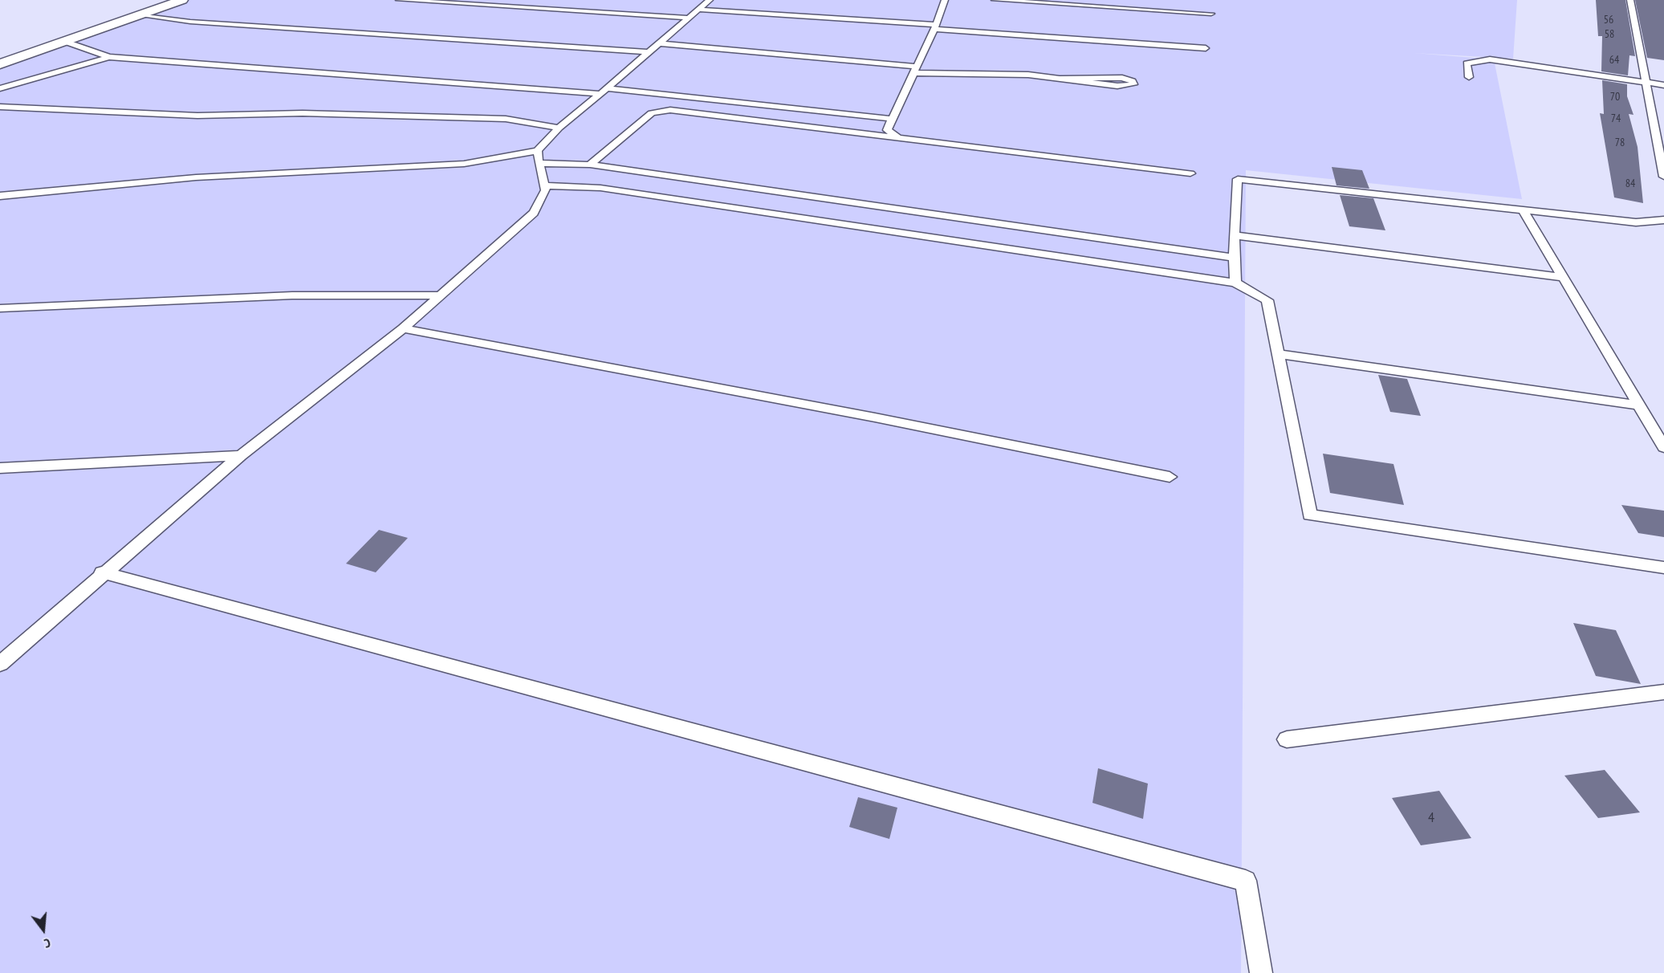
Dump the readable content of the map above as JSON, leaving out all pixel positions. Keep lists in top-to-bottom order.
{
  "house_numbers": [
    "56",
    "58",
    "64",
    "70",
    "74",
    "78",
    "84",
    "4"
  ],
  "north": "bottom"
}
